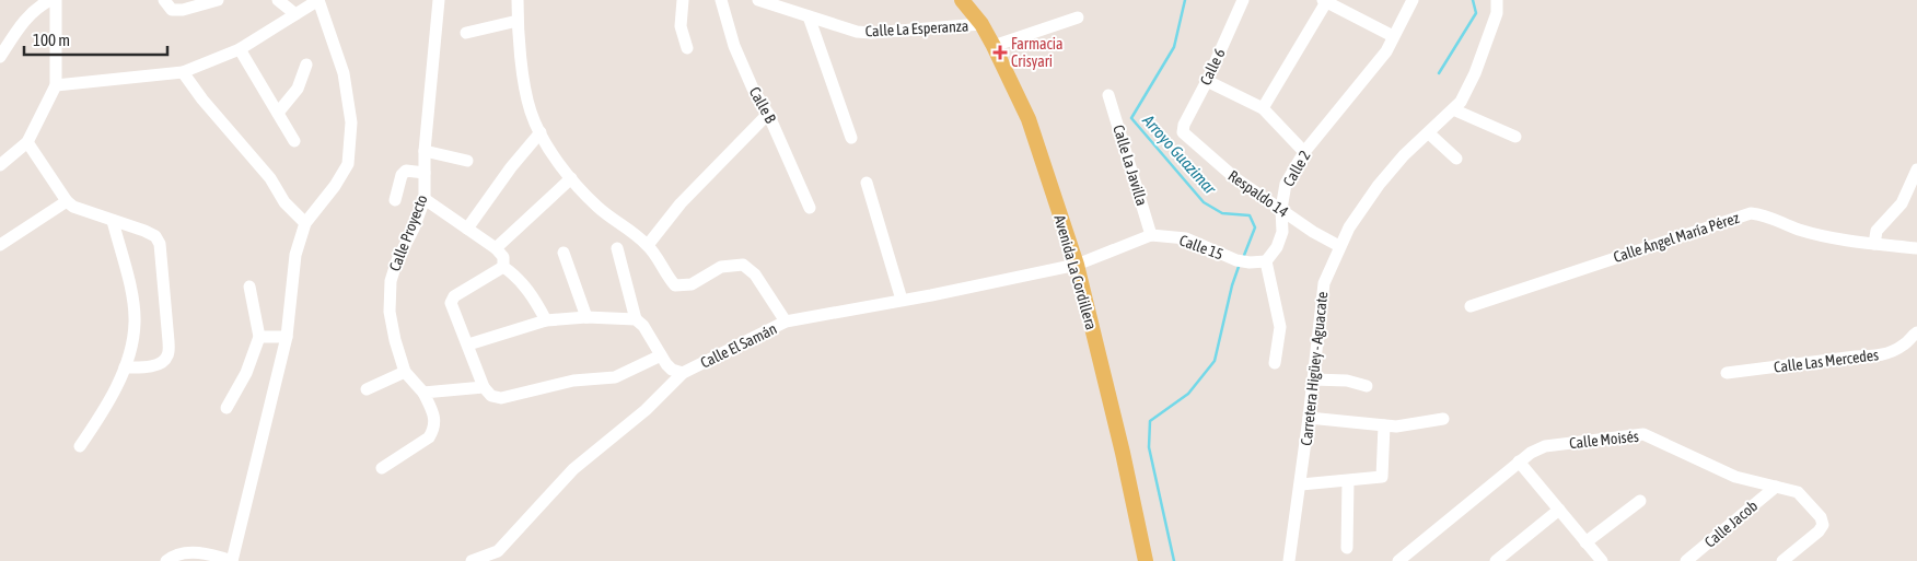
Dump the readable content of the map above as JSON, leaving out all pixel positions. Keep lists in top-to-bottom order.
{
  "streets": {
    "main road": ["Avenida La Cordillera"],
    "street": [
      "Calle La Esperanza",
      "Calle 6",
      "Calle B",
      "Calle La Javilla",
      "Calle 2",
      "Respaldo 14",
      "Calle Proyecto",
      "Calle Ángel María Pérez",
      "Calle 15",
      "Calle El Samán",
      "Calle Las Mercedes",
      "Carretera Higüey - Aguacate",
      "Calle Moisés",
      "Calle Jacob"
    ]
  },
  "crossings": [
    ["Calle La Esperanza", "Avenida La Cordillera"],
    ["Calle 6", "Respaldo 14"],
    ["Calle La Javilla", "Calle 15"],
    ["Calle 2", "Respaldo 14"],
    ["Calle 2", "Calle 15"],
    ["Respaldo 14", "Carretera Higüey - Aguacate"],
    ["Calle 15", "Avenida La Cordillera"],
    ["Calle 15", "Calle El Samán"],
    ["Avenida La Cordillera", "Calle El Samán"],
    ["Calle Moisés", "Calle Jacob"]
  ],
  "water": ["Arroyo Guazimar"],
  "places": {
    "health": ["Farmacia Crisyari"]
  },
  "scale_bar": "100 m"
}
